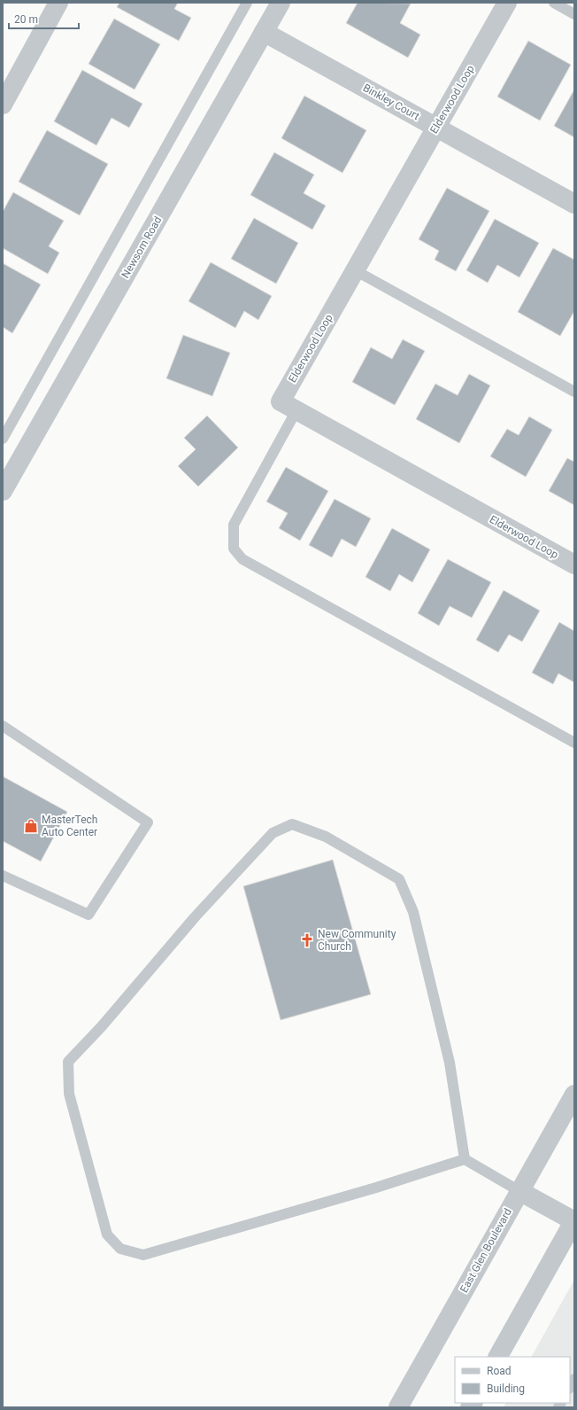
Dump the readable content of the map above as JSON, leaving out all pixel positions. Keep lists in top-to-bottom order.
{
  "streets": {
    "street": [
      "Elderwood Loop",
      "Binkley Court",
      "Newsom Road",
      "East Glen Boulevard"
    ]
  },
  "crossings": [
    ["Elderwood Loop", "Binkley Court"],
    ["Binkley Court", "Newsom Road"]
  ],
  "places": {
    "shop": ["MasterTech Auto Center"],
    "church": ["New Community Church"]
  },
  "legend": ["Road", "Building"],
  "scale_bar": "20 m"
}
